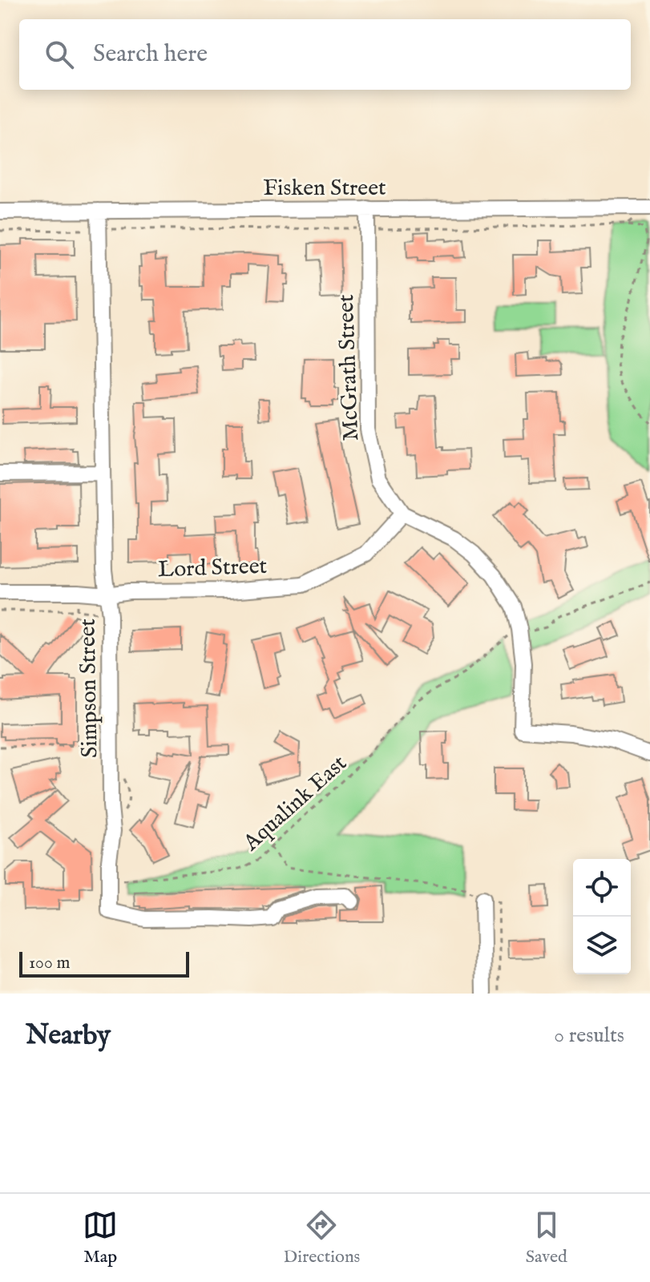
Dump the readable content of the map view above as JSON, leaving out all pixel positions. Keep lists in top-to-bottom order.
{
  "streets": {
    "street": [
      "Fisken Street",
      "McGrath Street",
      "Lord Street",
      "Simpson Street"
    ],
    "path": ["Aqualink East"]
  },
  "crossings": [
    ["Fisken Street", "McGrath Street"],
    ["Fisken Street", "Simpson Street"],
    ["McGrath Street", "Lord Street"],
    ["McGrath Street", "Aqualink East"],
    ["Lord Street", "Simpson Street"]
  ],
  "scale_bar": "100 m",
  "page": {
    "search": "Search here",
    "scale": "100 m",
    "heading": ["Nearby", "0 results"],
    "nav": ["Map", "Directions", "Saved"]
  }
}
